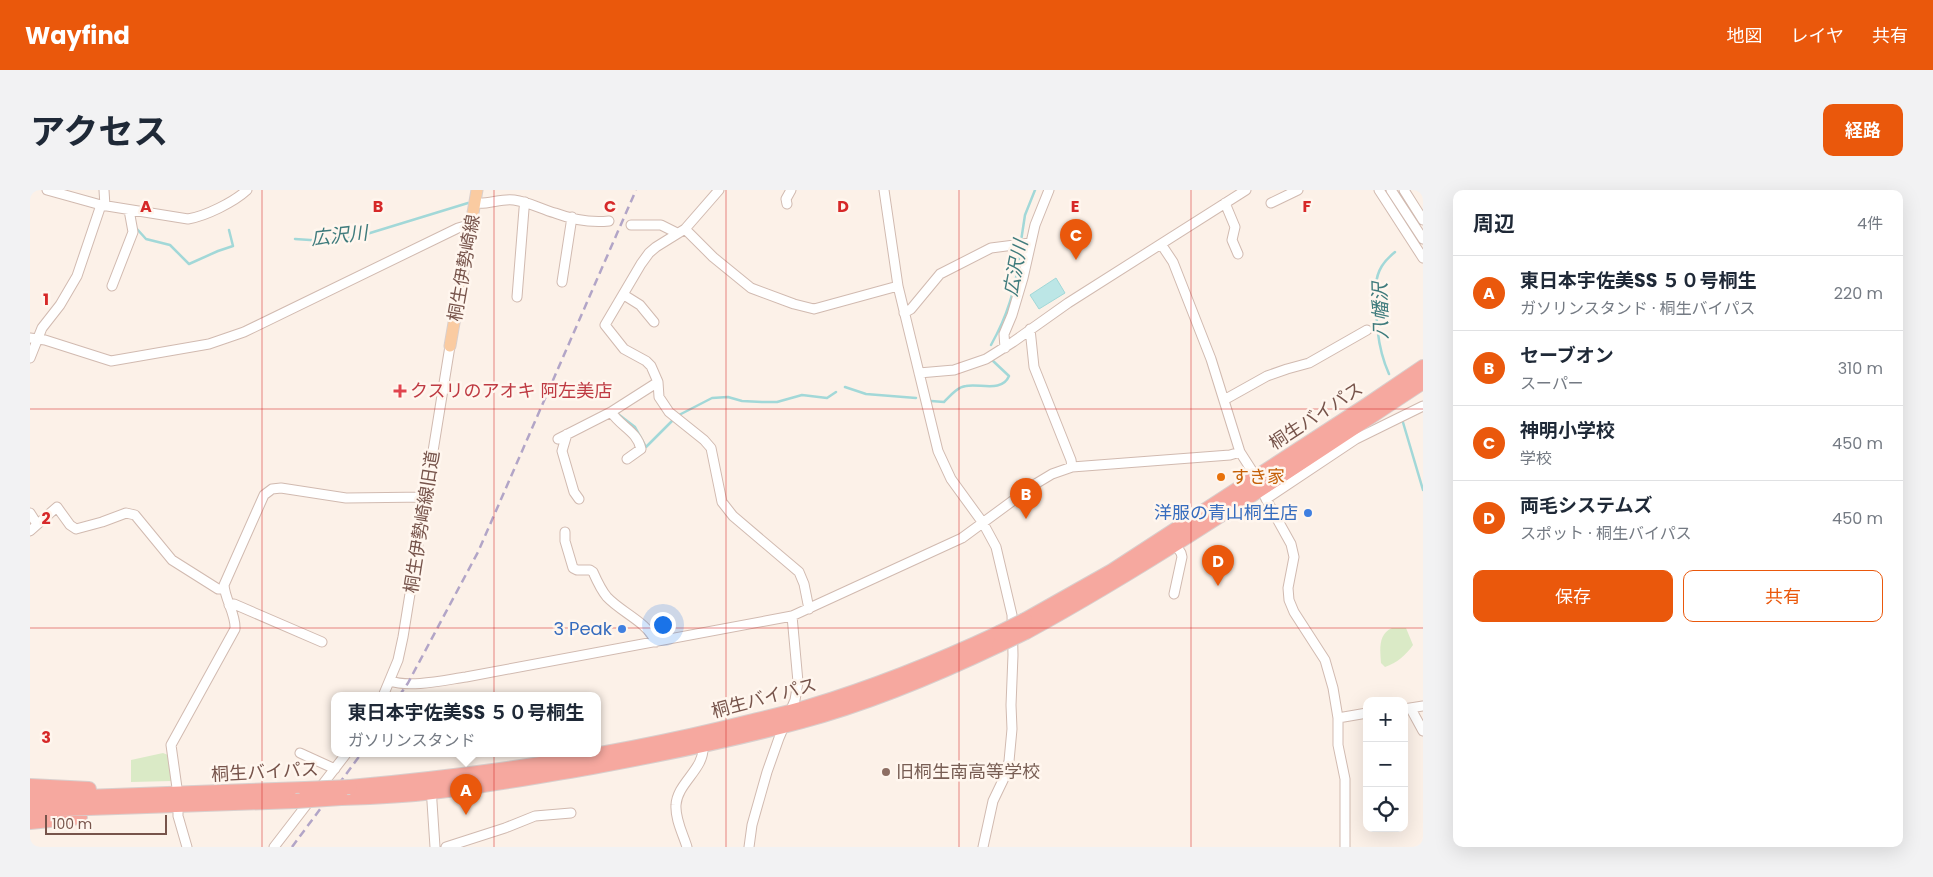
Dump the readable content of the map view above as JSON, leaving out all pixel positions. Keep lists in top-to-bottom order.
{
  "streets": {
    "highway": ["桐生バイパス"],
    "main road": ["桐生伊勢崎線"],
    "street": ["桐生伊勢崎線旧道"]
  },
  "crossings": [
    ["桐生伊勢崎線", "桐生伊勢崎線旧道"]
  ],
  "water": ["広沢川", "八幡沢"],
  "places": {
    "health": ["クスリのアオキ 阿左美店"],
    "other": [
      "すき家",
      "洋服の青山桐生店",
      "3 Peak",
      "旧桐生南高等学校"
    ]
  },
  "scale_bar": "100 m",
  "page": {
    "header": "Wayfind",
    "nav": ["地図", "レイヤ", "共有"],
    "title": "アクセス",
    "buttons": [
      "経路",
      ["保存", "共有"]
    ],
    "heading": ["周辺", "4件"],
    "pins": [
      "C",
      "B",
      "D",
      "A"
    ],
    "list": [
      {
        "mark": "A",
        "name": "東日本宇佐美SS ５０号桐生",
        "note": "ガソリンスタンド · 桐生バイパス",
        "value": "220 m"
      },
      {
        "mark": "B",
        "name": "セーブオン",
        "note": "スーパー",
        "value": "310 m"
      },
      {
        "mark": "C",
        "name": "神明小学校",
        "note": "学校",
        "value": "450 m"
      },
      {
        "mark": "D",
        "name": "両毛システムズ",
        "note": "スポット · 桐生バイパス",
        "value": "450 m"
      }
    ],
    "popup": ["東日本宇佐美SS ５０号桐生", "ガソリンスタンド"],
    "map_buttons": ["+", "−"],
    "scale": "100 m"
  },
  "grid": {
    "columns": [
      "A",
      "B",
      "C",
      "D",
      "E",
      "F"
    ],
    "rows": ["1", "2", "3"]
  }
}
